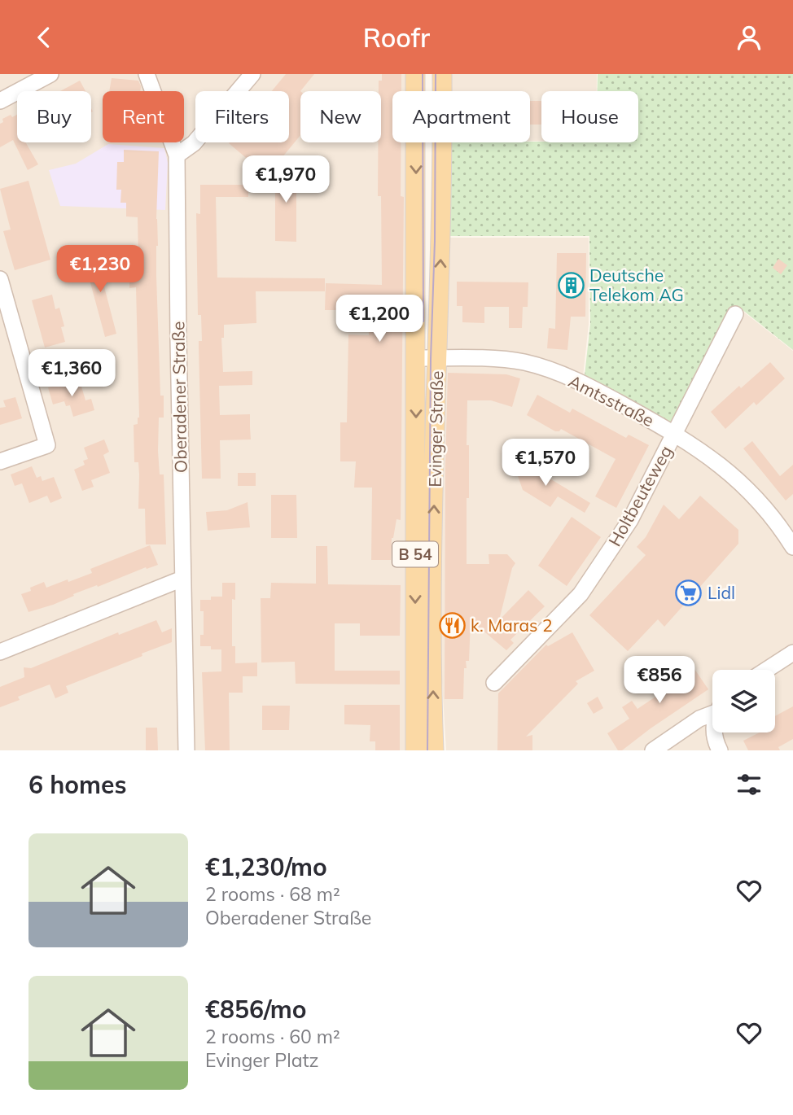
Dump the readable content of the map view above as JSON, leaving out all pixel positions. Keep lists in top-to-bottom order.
{
  "streets": {
    "main road": ["Evinger Straße", "B 54"],
    "street": ["Oberadener Straße", "Amtsstraße", "Holtbeuteweg"]
  },
  "crossings": [
    ["Amtsstraße", "Evinger Straße"],
    ["Amtsstraße", "Holtbeuteweg"]
  ],
  "places": {
    "building": ["Deutsche Telekom AG"],
    "supermarket": ["Lidl"],
    "restaurant": ["k. Maras 2"]
  },
  "page": {
    "header": "Roofr",
    "chip": [
      "Buy",
      "Rent",
      "Filters",
      "New",
      "Apartment",
      "House"
    ],
    "price": [
      "€1,970",
      "€1,230",
      "€1,200",
      "€1,360",
      "€1,570",
      "€856"
    ],
    "heading": "6 homes",
    "list": [
      {
        "name": "€1,230/mo",
        "note": "2 rooms · 68 m² · Oberadener Straße"
      },
      {
        "name": "€856/mo",
        "note": "2 rooms · 60 m² · Evinger Platz"
      }
    ]
  }
}
